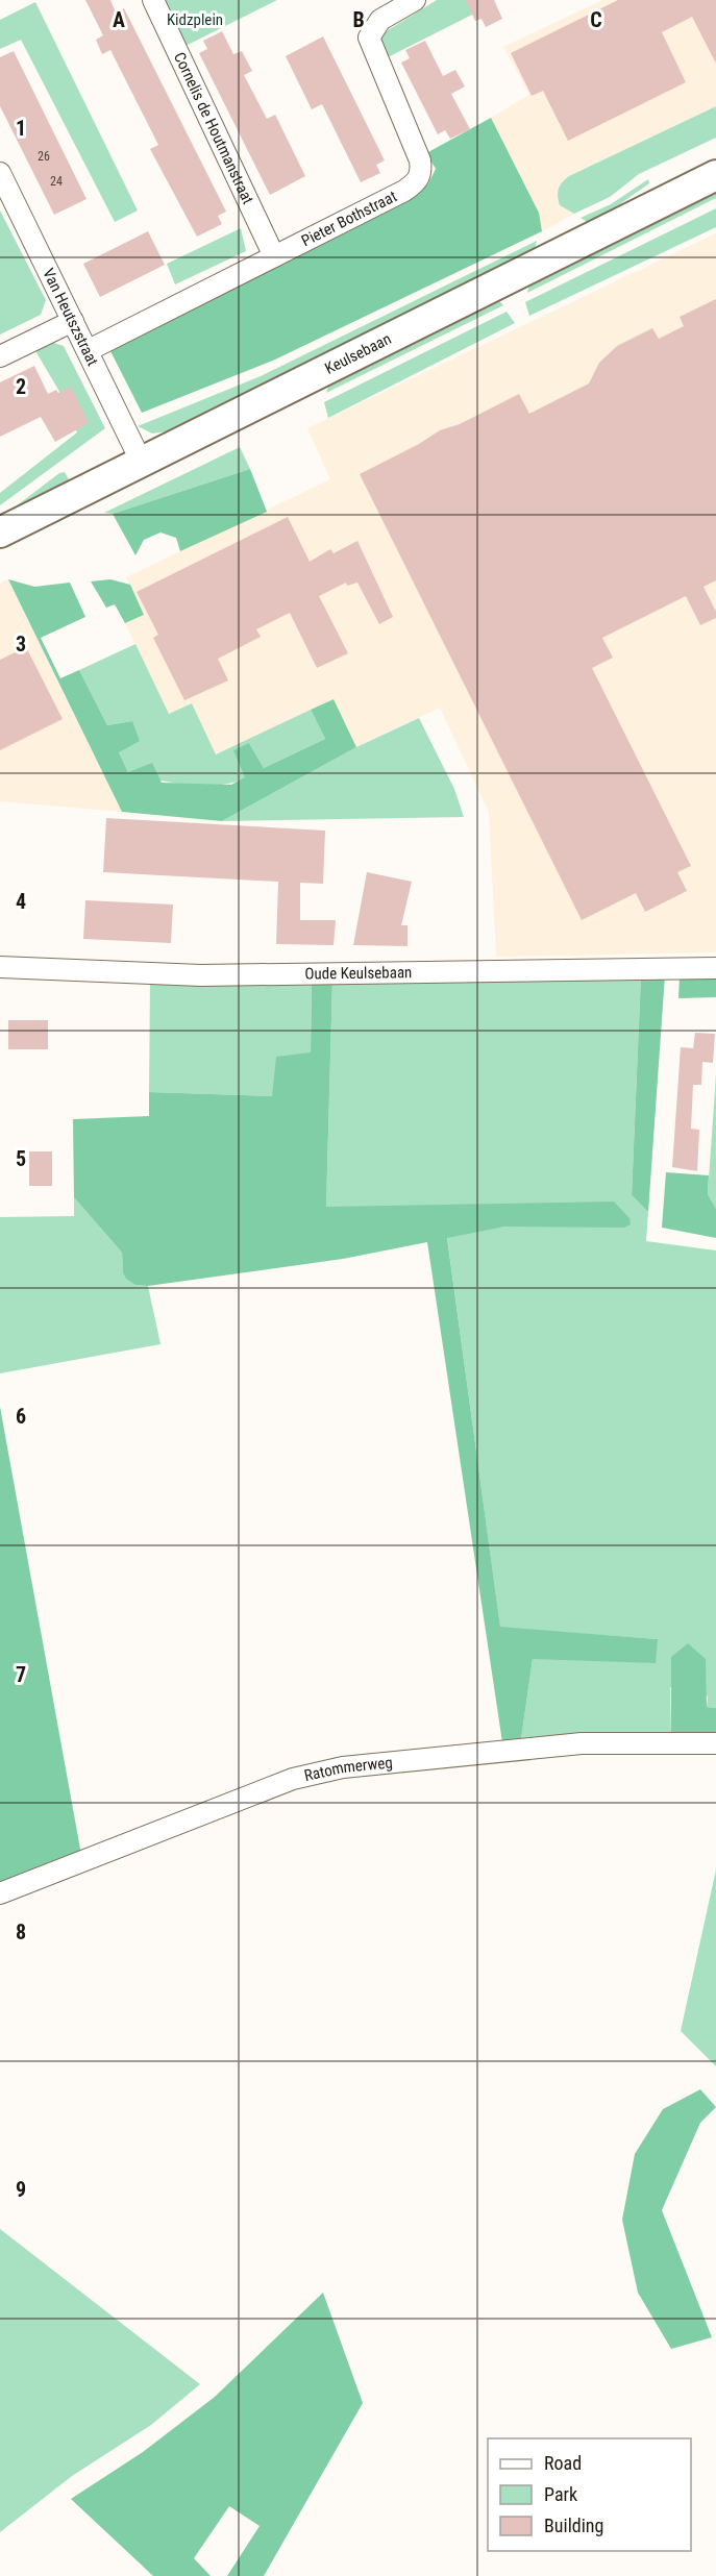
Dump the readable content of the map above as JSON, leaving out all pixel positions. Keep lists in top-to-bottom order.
{
  "streets": {
    "street": [
      "Cornelis de Houtmanstraat",
      "Pieter Bothstraat",
      "Van Heutszstraat",
      "Keulsebaan",
      "Oude Keulsebaan",
      "Ratommerweg"
    ]
  },
  "crossings": [
    ["Cornelis de Houtmanstraat", "Pieter Bothstraat"],
    ["Pieter Bothstraat", "Van Heutszstraat"],
    ["Van Heutszstraat", "Keulsebaan"]
  ],
  "parks": ["Kidzplein"],
  "house_numbers": ["26", "24"],
  "legend": ["Road", "Park", "Building"],
  "grid": {
    "columns": ["A", "B", "C"],
    "rows": [
      "1",
      "2",
      "3",
      "4",
      "5",
      "6",
      "7",
      "8",
      "9"
    ]
  }
}
